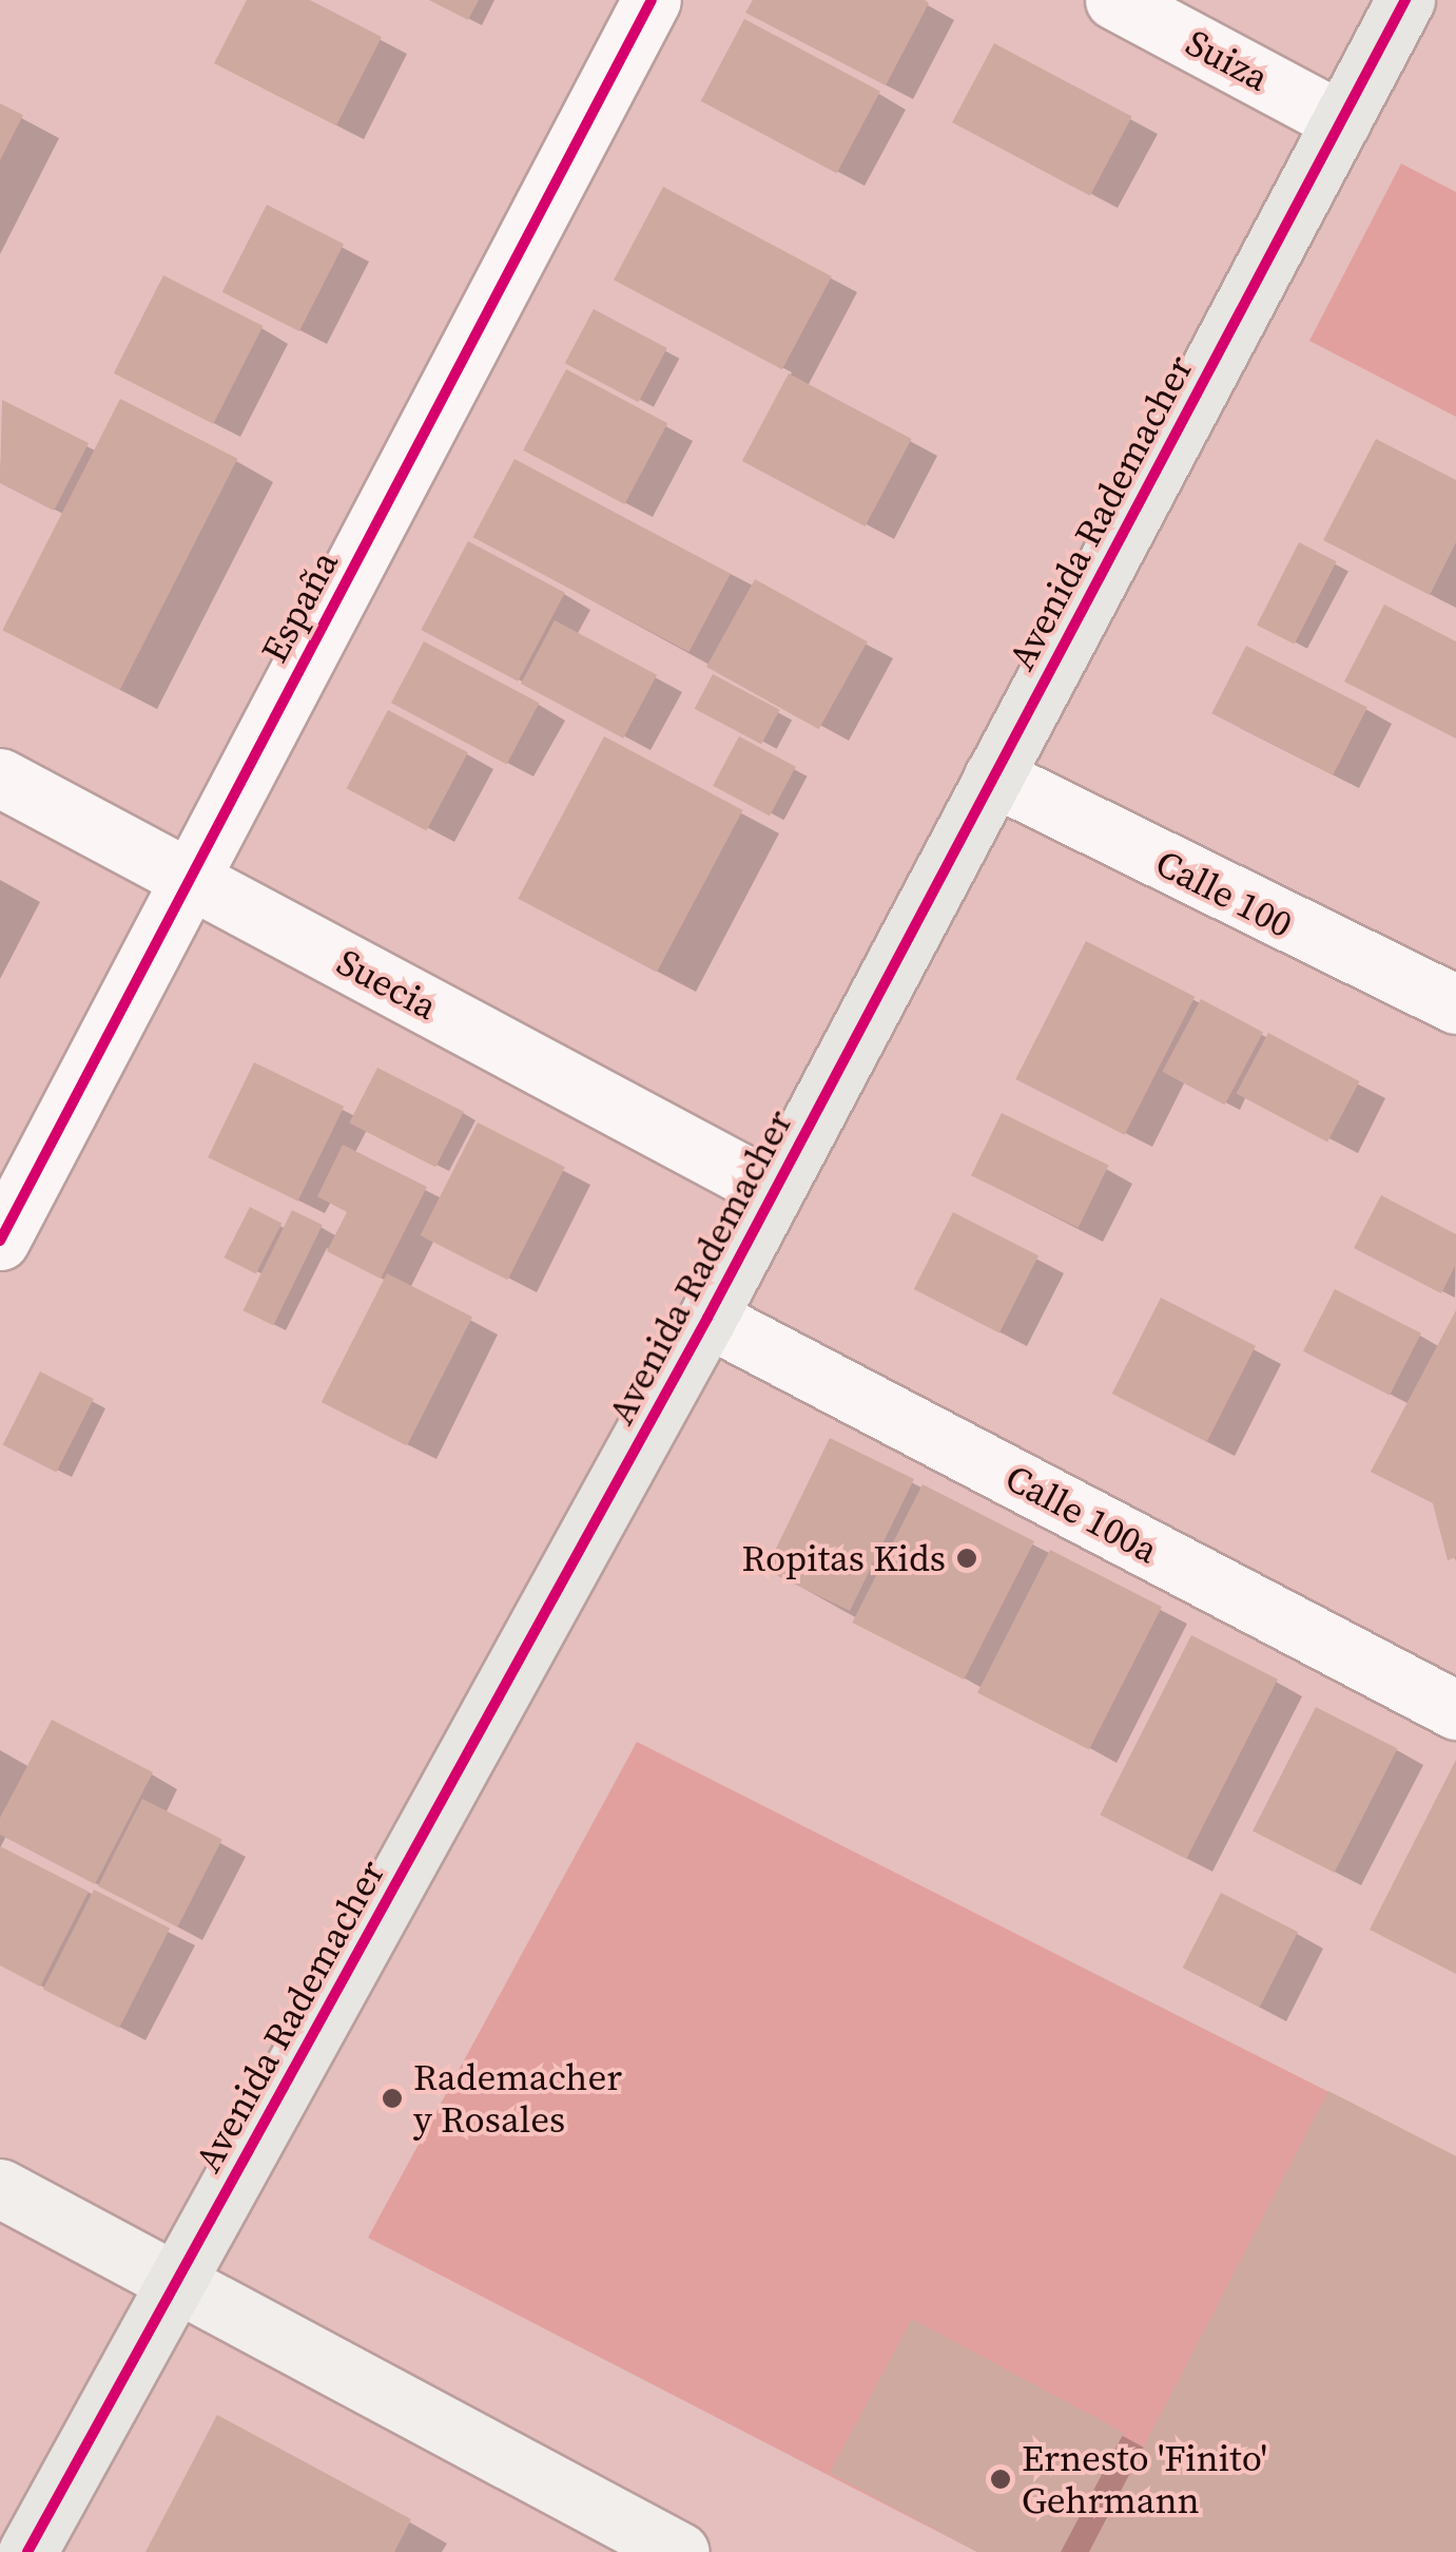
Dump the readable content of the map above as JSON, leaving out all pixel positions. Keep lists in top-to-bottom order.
{
  "streets": {
    "main road": ["Avenida Rademacher"],
    "street": [
      "Suiza",
      "España",
      "Calle 100",
      "Suecia",
      "Calle 100a"
    ]
  },
  "crossings": [
    ["Suiza", "Avenida Rademacher"],
    ["Avenida Rademacher", "Calle 100"],
    ["Avenida Rademacher", "Suecia"],
    ["Avenida Rademacher", "Calle 100a"],
    ["España", "Suecia"]
  ],
  "places": ["Ropitas Kids", "Rademacher y Rosales", "Ernesto 'Finito' Gehrmann"]
}
